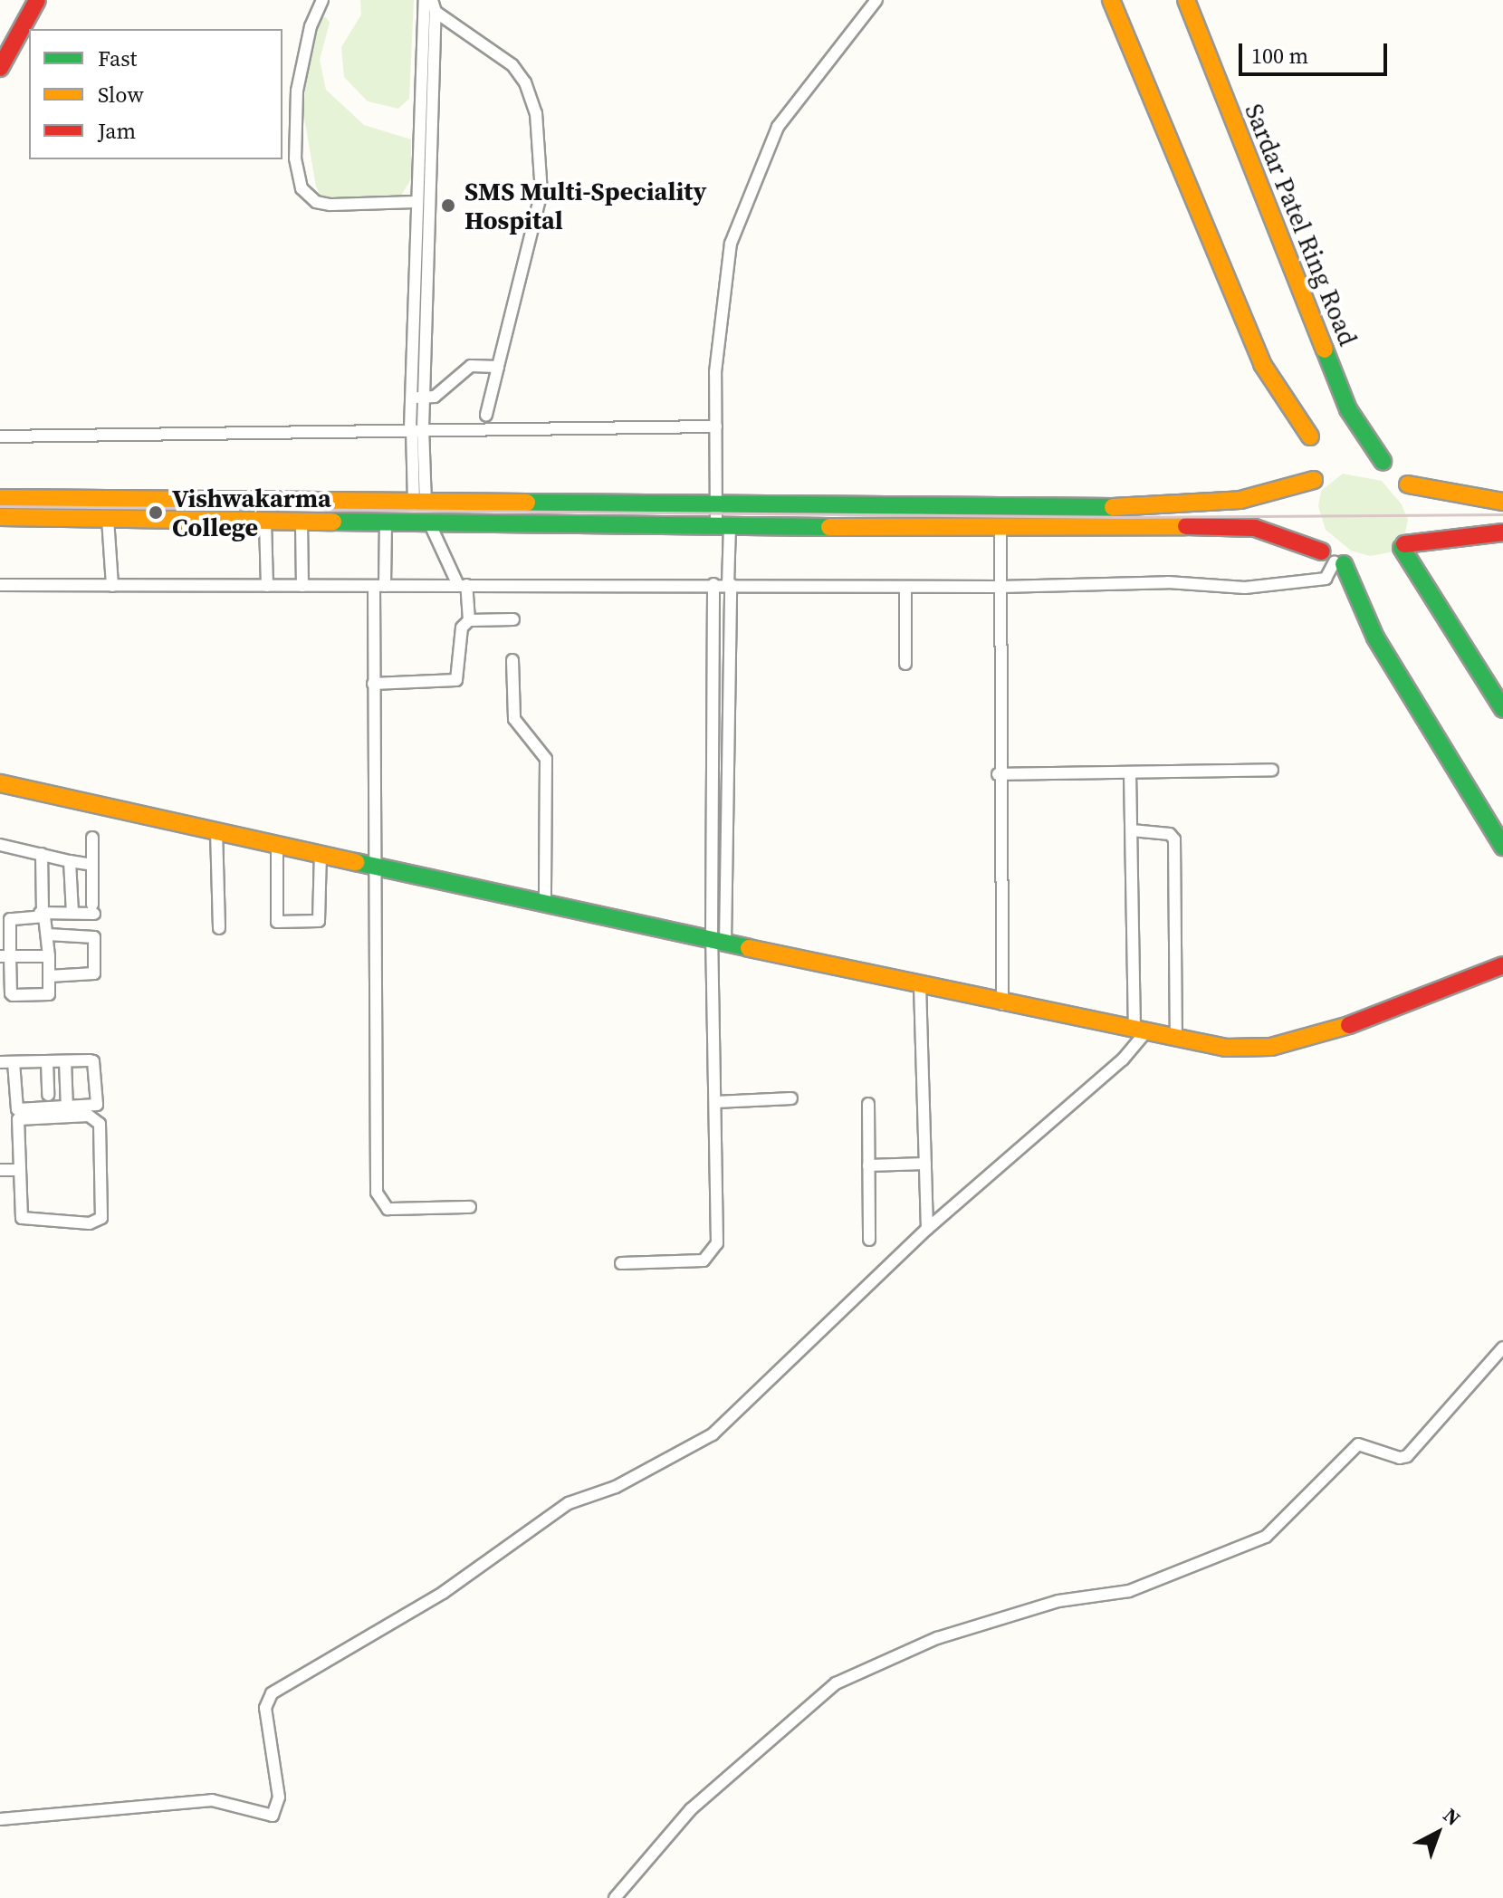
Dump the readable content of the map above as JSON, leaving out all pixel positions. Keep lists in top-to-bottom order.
{
  "streets": {
    "street": ["Sardar Patel Ring Road"]
  },
  "places": ["SMS Multi-Speciality Hospital", "Vishwakarma College"],
  "legend": ["Fast", "Slow", "Jam"],
  "scale_bar": "100 m",
  "north": "top right"
}
